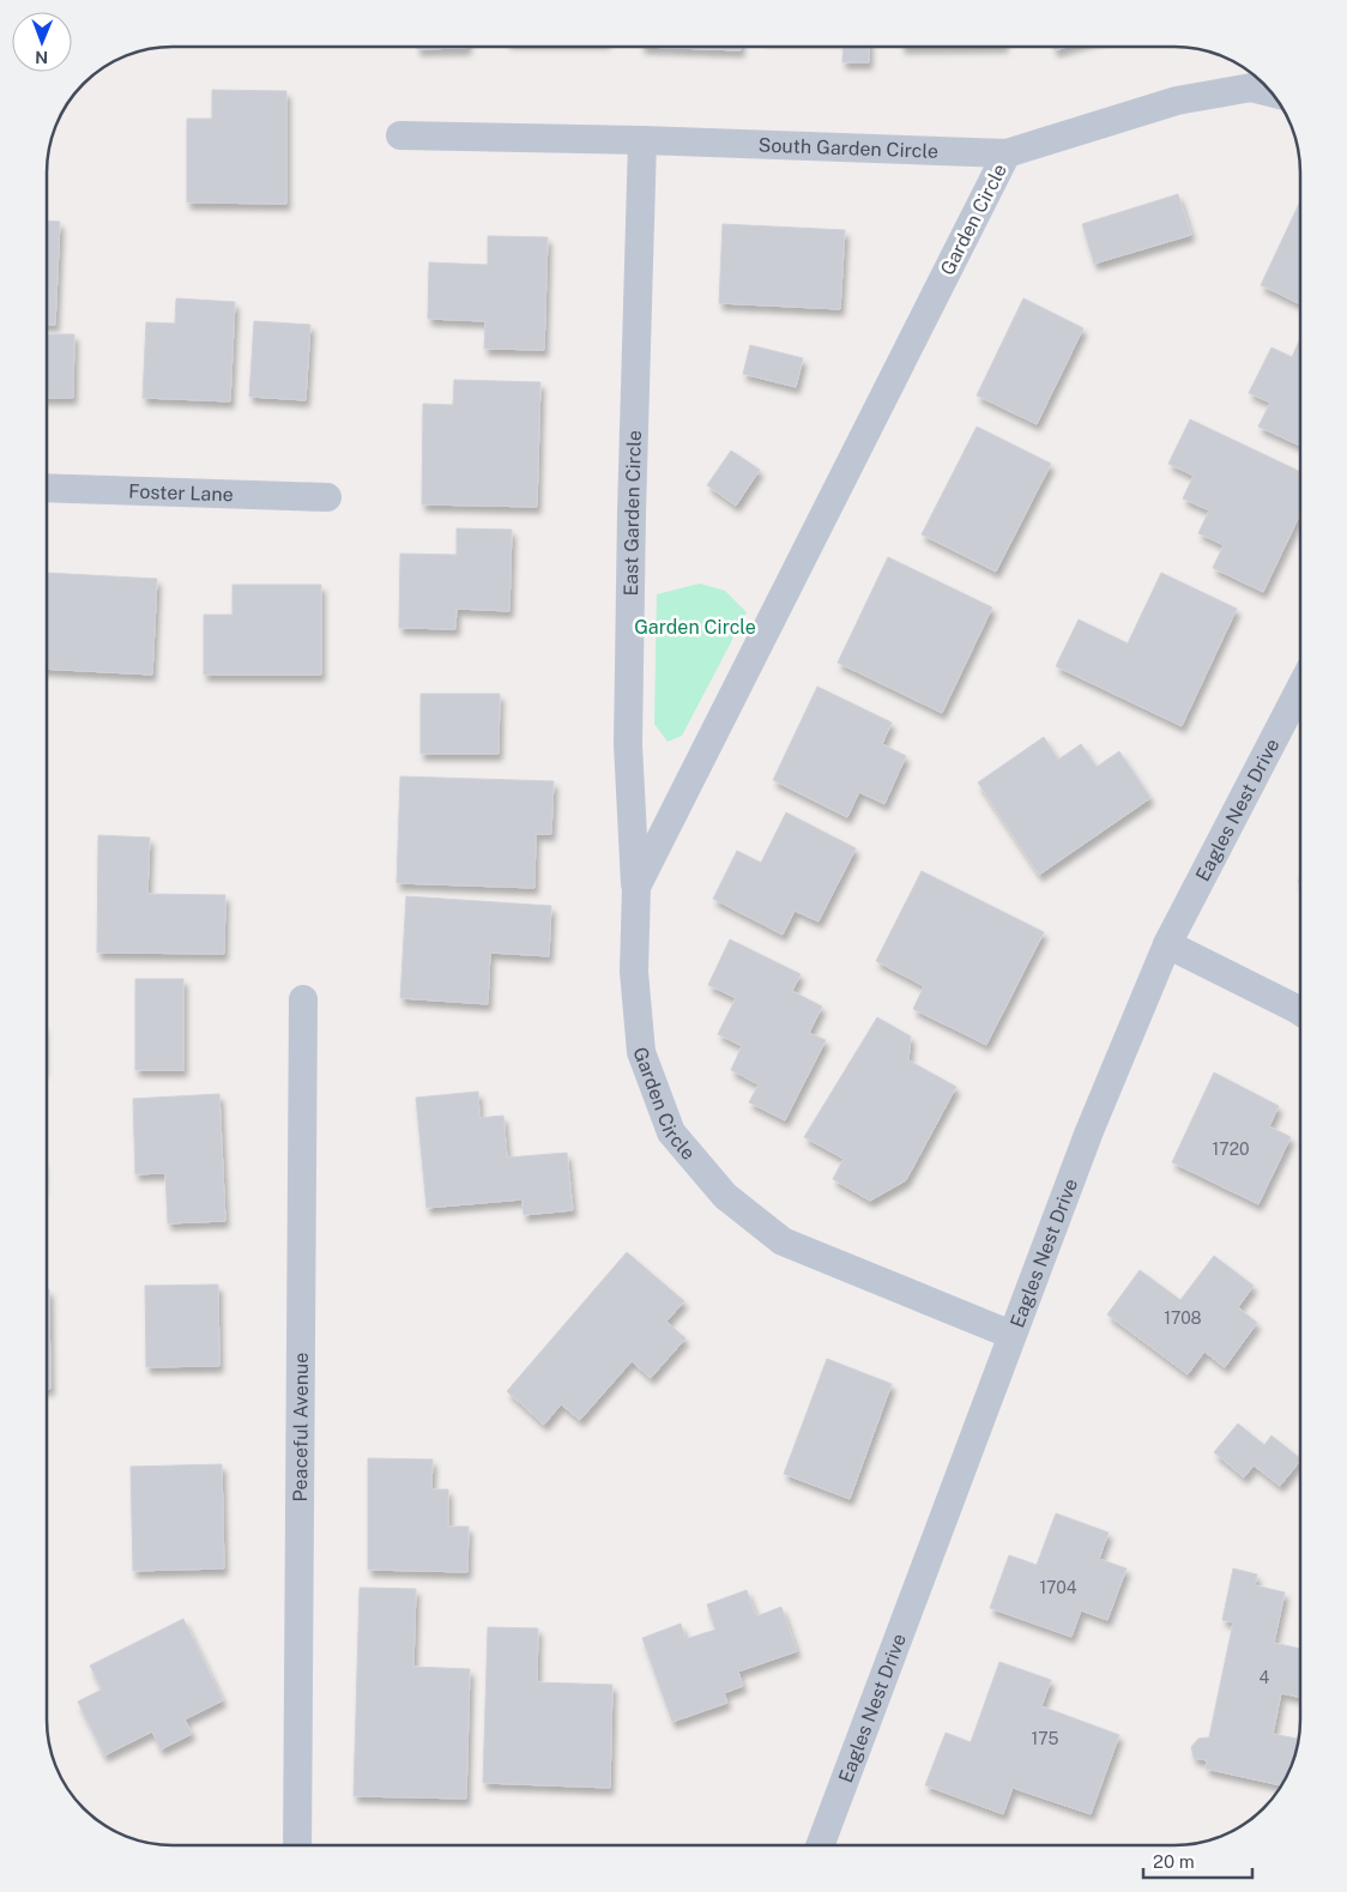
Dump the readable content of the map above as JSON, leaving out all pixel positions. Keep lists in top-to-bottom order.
{
  "streets": {
    "street": [
      "South Garden Circle",
      "Garden Circle",
      "Foster Lane",
      "East Garden Circle",
      "Eagles Nest Drive",
      "Peaceful Avenue"
    ]
  },
  "crossings": [
    ["South Garden Circle", "Garden Circle"],
    ["South Garden Circle", "East Garden Circle"],
    ["Garden Circle", "East Garden Circle"],
    ["Garden Circle", "Eagles Nest Drive"]
  ],
  "parks": ["Garden Circle"],
  "house_numbers": [
    "1720",
    "1708",
    "1704",
    "4",
    "175"
  ],
  "scale_bar": "20 m",
  "north": "bottom"
}
